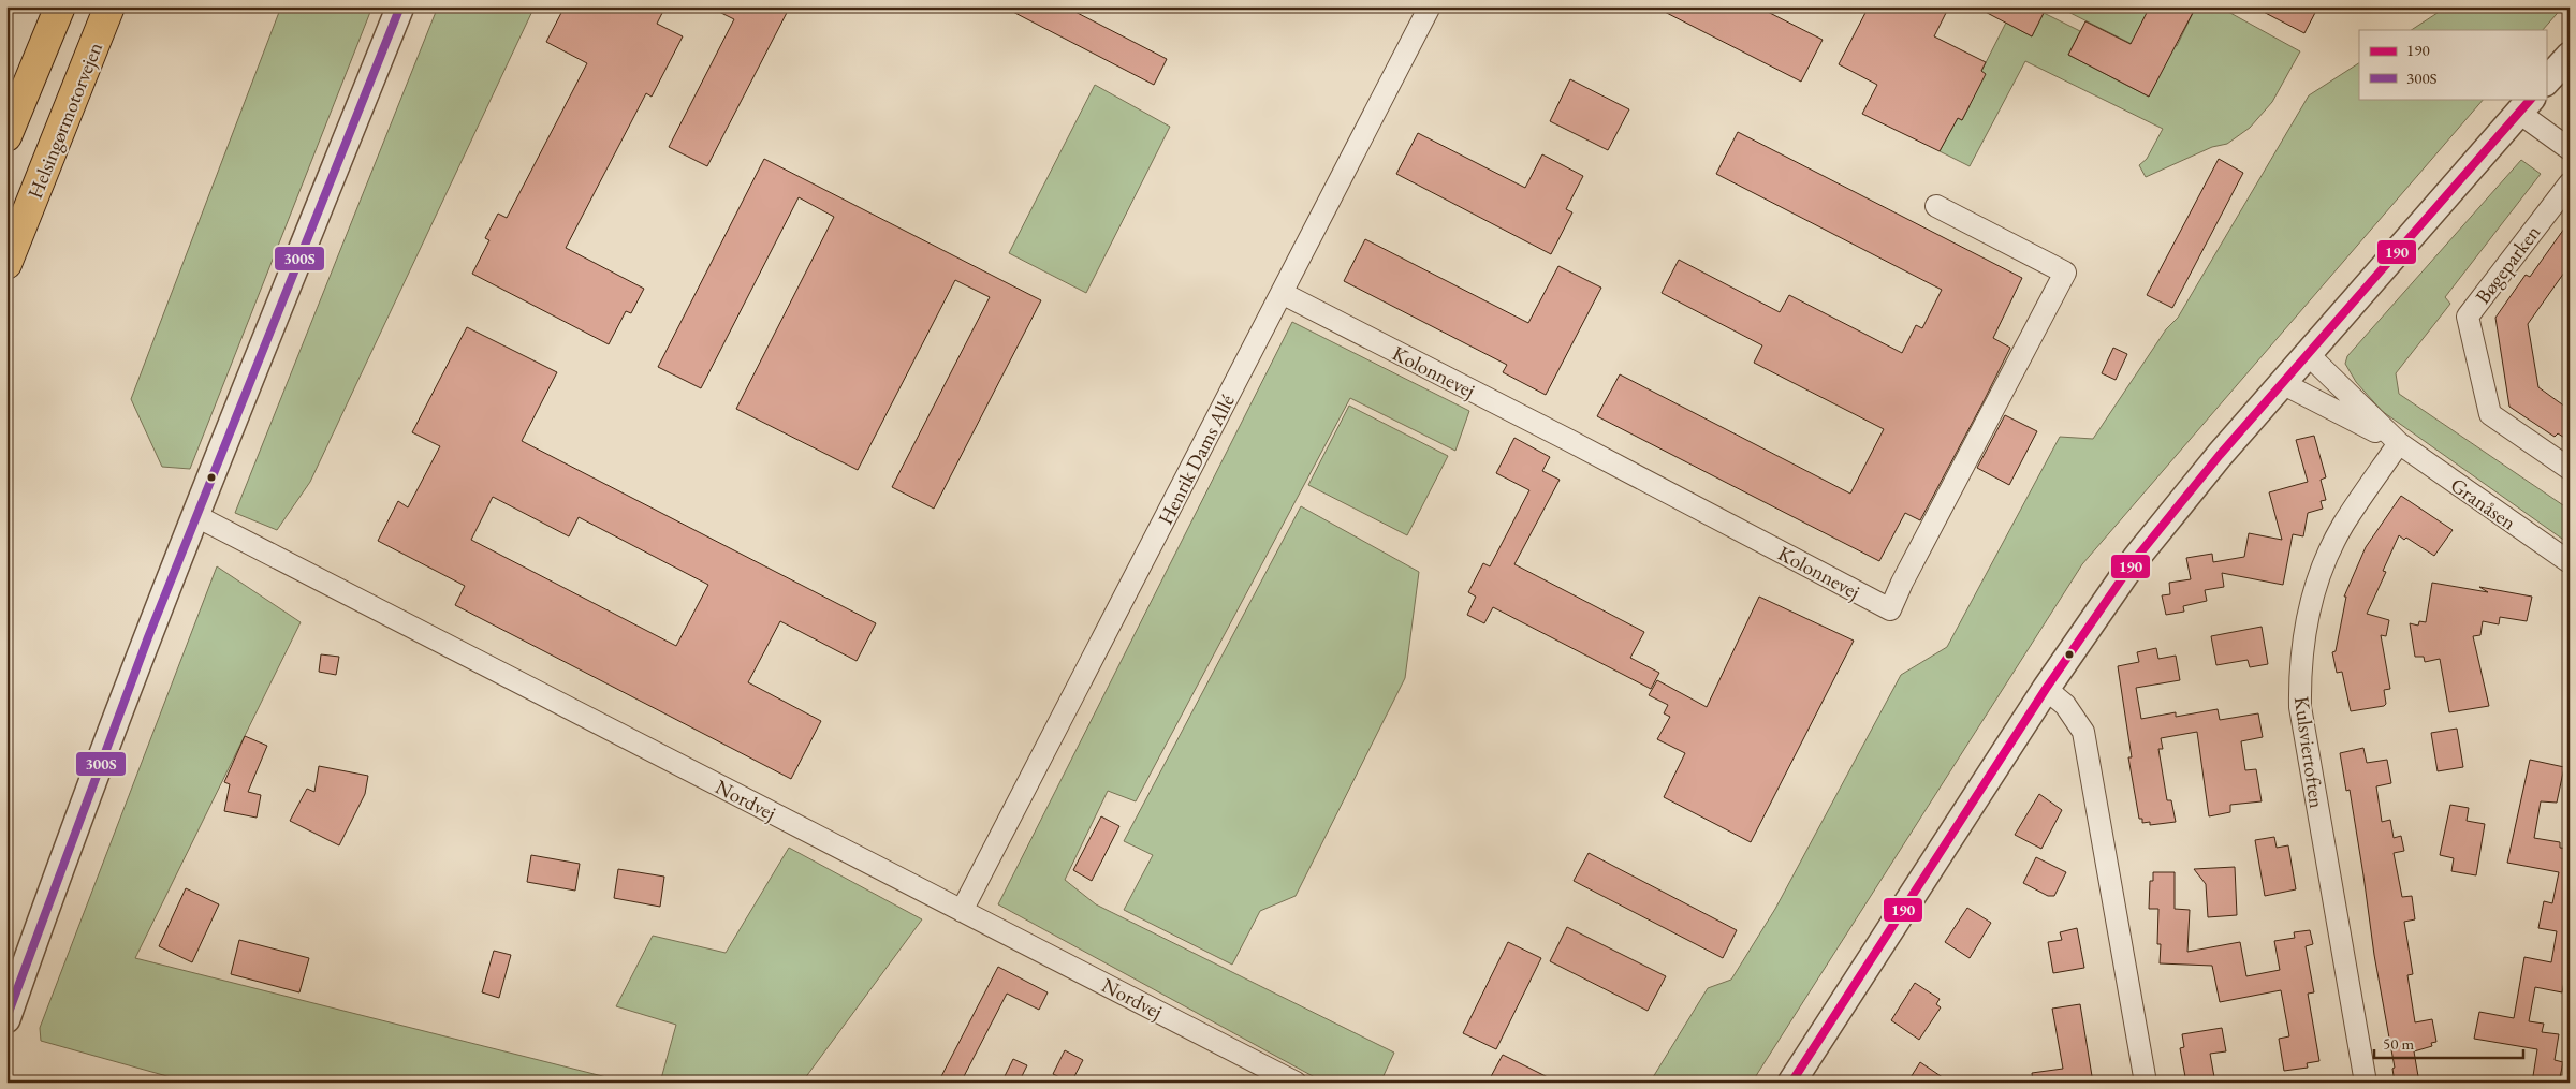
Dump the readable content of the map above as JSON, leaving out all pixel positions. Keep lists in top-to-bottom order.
{
  "streets": {
    "highway": ["Helsingørmotorvejen"],
    "street": [
      "Bøgeparken",
      "Kolonnevej",
      "Henrik Dams Allé",
      "Granåsen",
      "Kulsviertoften",
      "Nordvej"
    ]
  },
  "crossings": [
    ["Kolonnevej", "Henrik Dams Allé"],
    ["Henrik Dams Allé", "Nordvej"],
    ["Granåsen", "Kulsviertoften"]
  ],
  "lines": ["transit line 300S", "transit line 190"],
  "legend": ["190", "300S"],
  "scale_bar": "50 m"
}
